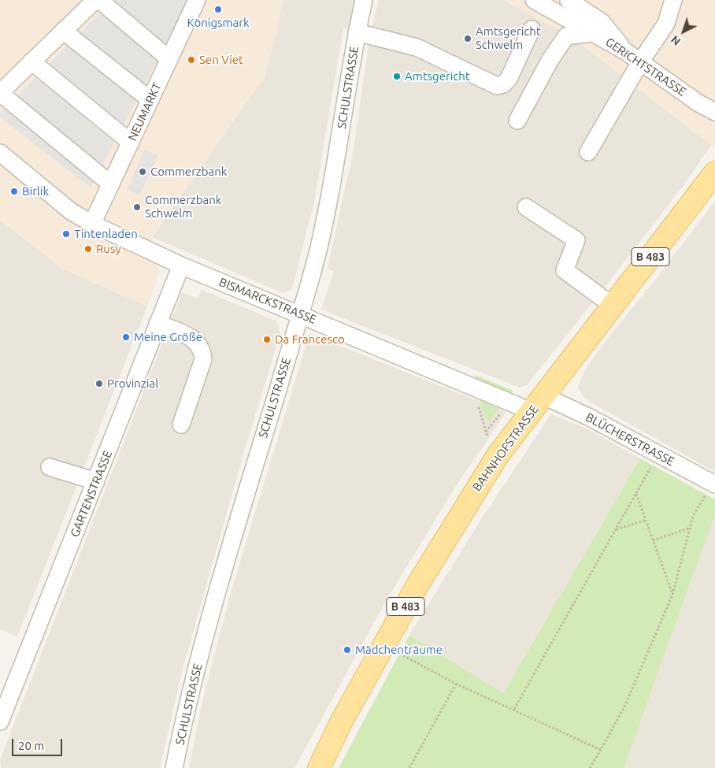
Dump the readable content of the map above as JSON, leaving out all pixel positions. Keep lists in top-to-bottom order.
{
  "streets": {
    "main road": ["B 483", "BAHNHOFSTRASSE"],
    "street": [
      "GERICHTSTRASSE",
      "SCHULSTRASSE",
      "NEUMARKT",
      "BISMARCKSTRASSE",
      "BLÜCHERSTRASSE",
      "GARTENSTRASSE"
    ]
  },
  "crossings": [
    ["SCHULSTRASSE", "BISMARCKSTRASSE"],
    ["NEUMARKT", "BISMARCKSTRASSE"],
    ["BISMARCKSTRASSE", "BAHNHOFSTRASSE"],
    ["BISMARCKSTRASSE", "GARTENSTRASSE"],
    ["BLÜCHERSTRASSE", "BAHNHOFSTRASSE"]
  ],
  "places": [
    "Königsmark",
    "Amtsgericht Schwelm",
    "Sen Viet",
    "Amtsgericht",
    "Commerzbank",
    "Birlik",
    "Commerzbank Schwelm",
    "Tintenladen",
    "Rusy",
    "Meine Größe",
    "Da Francesco",
    "Provinzial",
    "Mädchenträume"
  ],
  "scale_bar": "20 m",
  "north": "bottom left"
}
